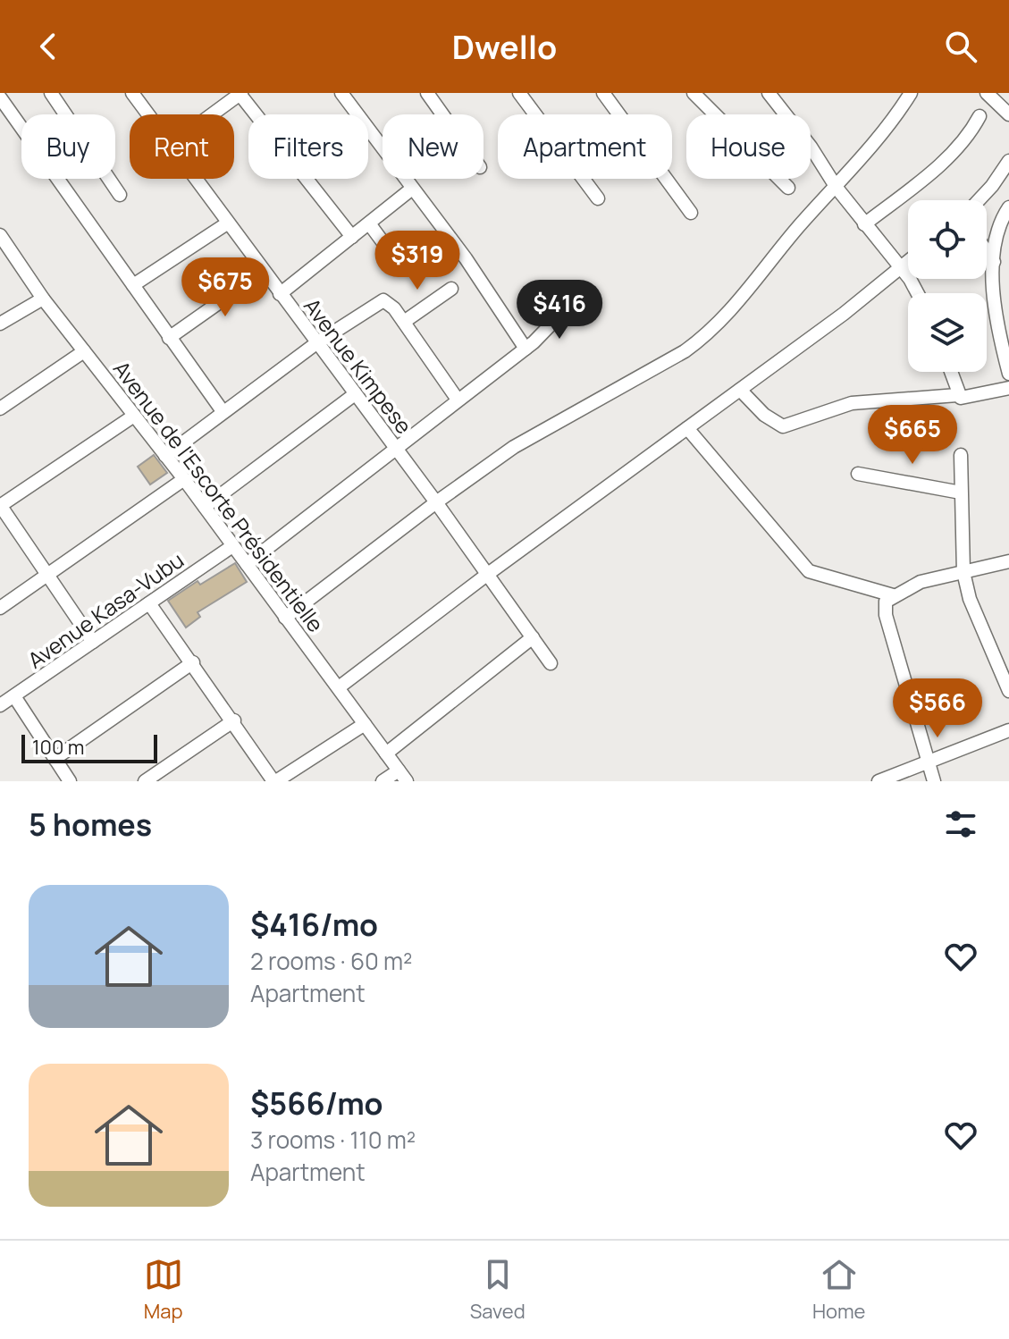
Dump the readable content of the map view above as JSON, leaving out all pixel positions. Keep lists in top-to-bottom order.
{
  "streets": {
    "street": ["Avenue Kimpese", "Avenue de l'Escorte Présidentielle", "Avenue Kasa-Vubu"]
  },
  "crossings": [
    ["Avenue de l'Escorte Présidentielle", "Avenue Kasa-Vubu"]
  ],
  "scale_bar": "100 m",
  "page": {
    "header": "Dwello",
    "chip": [
      "Buy",
      "Rent",
      "Filters",
      "New",
      "Apartment",
      "House"
    ],
    "price": [
      "$319",
      "$675",
      "$416",
      "$665",
      "$566"
    ],
    "scale": "100 m",
    "heading": "5 homes",
    "list": [
      {
        "name": "$416/mo",
        "note": "2 rooms · 60 m² · Apartment"
      },
      {
        "name": "$566/mo",
        "note": "3 rooms · 110 m² · Apartment"
      }
    ],
    "tabs": ["Map", "Saved", "Home"]
  }
}
